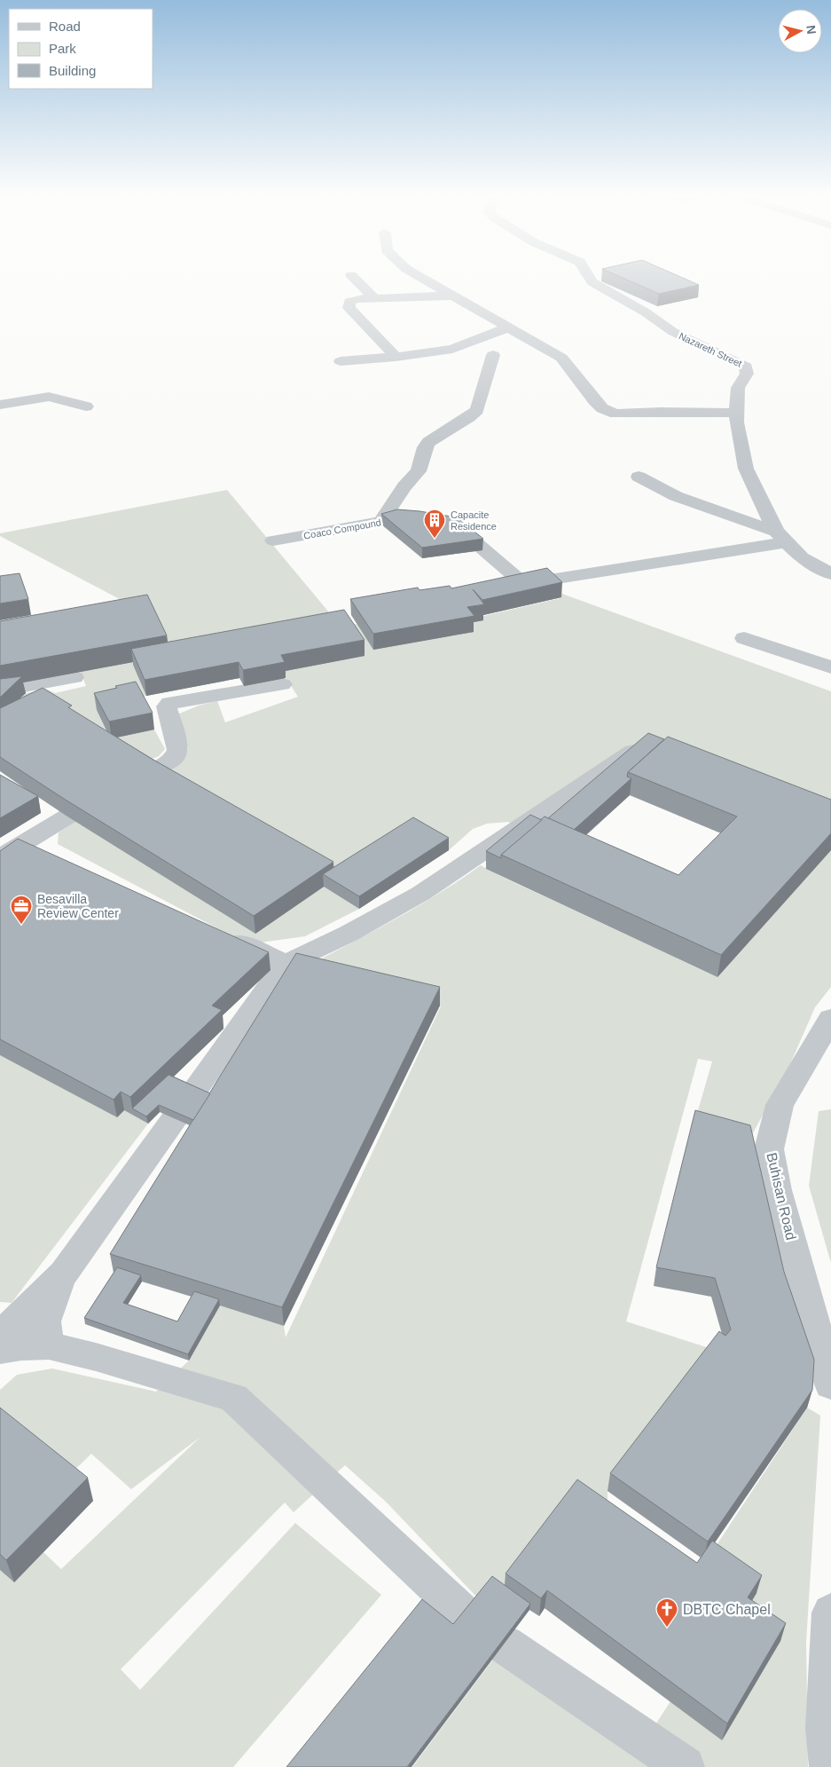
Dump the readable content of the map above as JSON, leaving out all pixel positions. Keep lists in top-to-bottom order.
{
  "streets": {
    "street": ["Nazareth Street", "Coaco Compound", "Buhisan Road"]
  },
  "places": {
    "building": ["Capacite Residence"],
    "office": ["Besavilla Review Center"],
    "church": ["DBTC Chapel"]
  },
  "legend": ["Road", "Park", "Building"],
  "north": "right"
}
